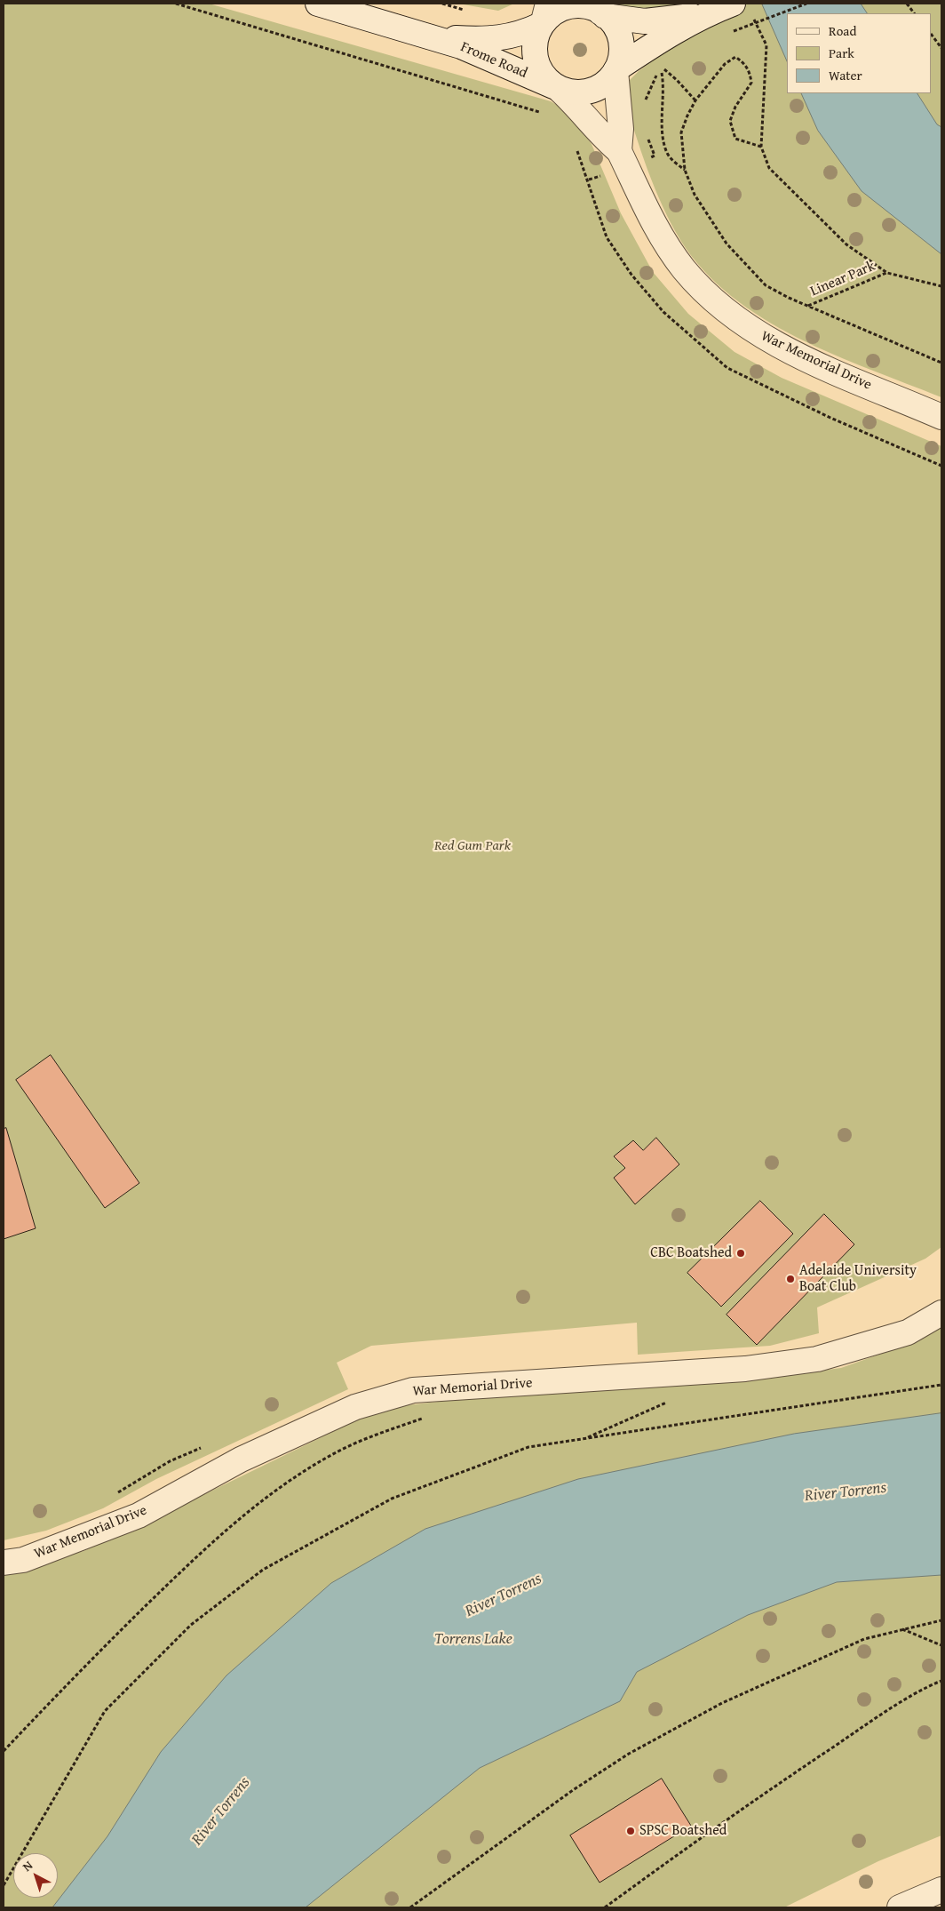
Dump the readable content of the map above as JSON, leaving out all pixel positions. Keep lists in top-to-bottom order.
{
  "streets": {
    "street": ["Frome Road", "War Memorial Drive"],
    "path": ["Linear Park"]
  },
  "crossings": [
    ["Frome Road", "War Memorial Drive"]
  ],
  "water": ["River Torrens", "Torrens Lake"],
  "parks": ["Red Gum Park"],
  "places": ["CBC Boatshed", "Adelaide University Boat Club", "SPSC Boatshed"],
  "legend": ["Road", "Park", "Water"],
  "north": "top left"
}
